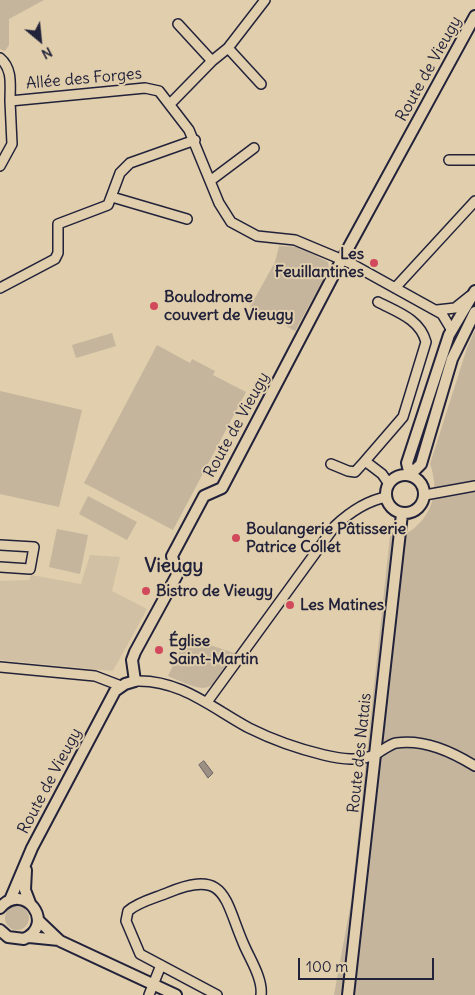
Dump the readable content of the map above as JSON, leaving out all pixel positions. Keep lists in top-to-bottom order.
{
  "streets": {
    "street": ["Route de Vieugy", "Allée des Forges", "Route des Natais"]
  },
  "crossings": [
    ["Route de Vieugy", "Allée des Forges"]
  ],
  "districts": ["Vieugy"],
  "places": [
    "Les Feuillantines",
    "Boulodrome couvert de Vieugy",
    "Boulangerie Pâtisserie Patrice Collet",
    "Bistro de Vieugy",
    "Les Matines",
    "Église Saint-Martin"
  ],
  "scale_bar": "100 m",
  "north": "bottom right"
}
